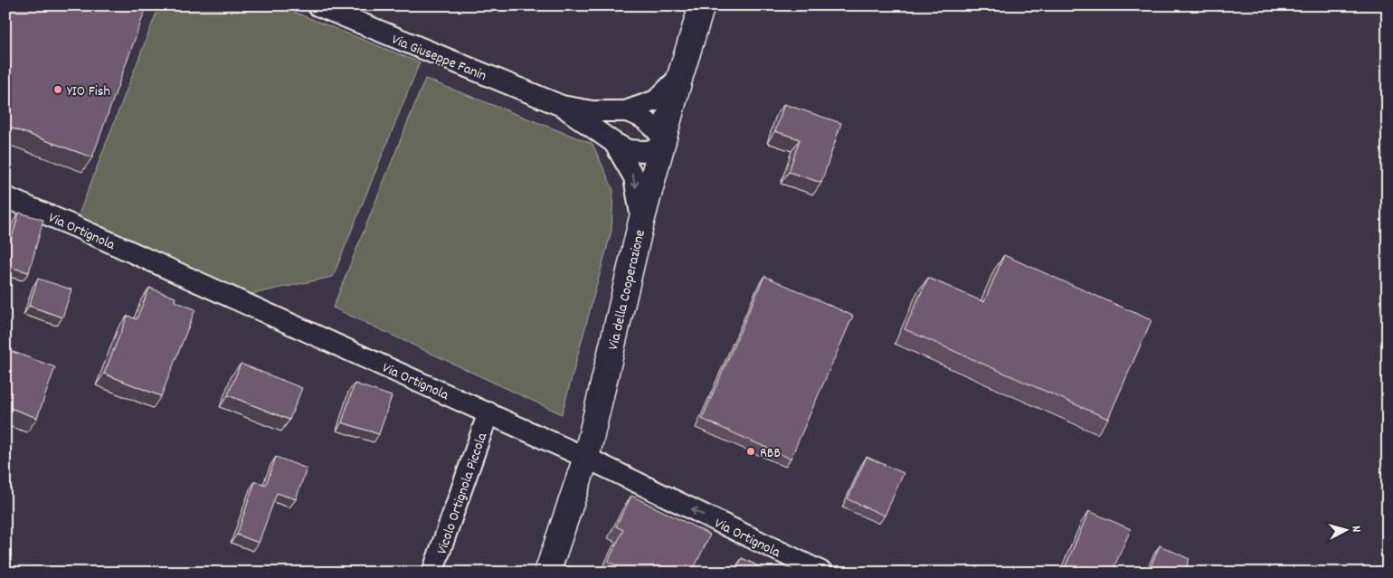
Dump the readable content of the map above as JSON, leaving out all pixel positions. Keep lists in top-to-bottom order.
{
  "streets": {
    "street": [
      "Via Giuseppe Fanin",
      "Via Ortignola",
      "Via della Cooperazione",
      "Vicolo Ortignola Piccola"
    ]
  },
  "crossings": [
    ["Via Giuseppe Fanin", "Via della Cooperazione"],
    ["Via Ortignola", "Via della Cooperazione"],
    ["Via Ortignola", "Vicolo Ortignola Piccola"]
  ],
  "places": ["YIO Fish", "RBB"],
  "north": "right"
}
